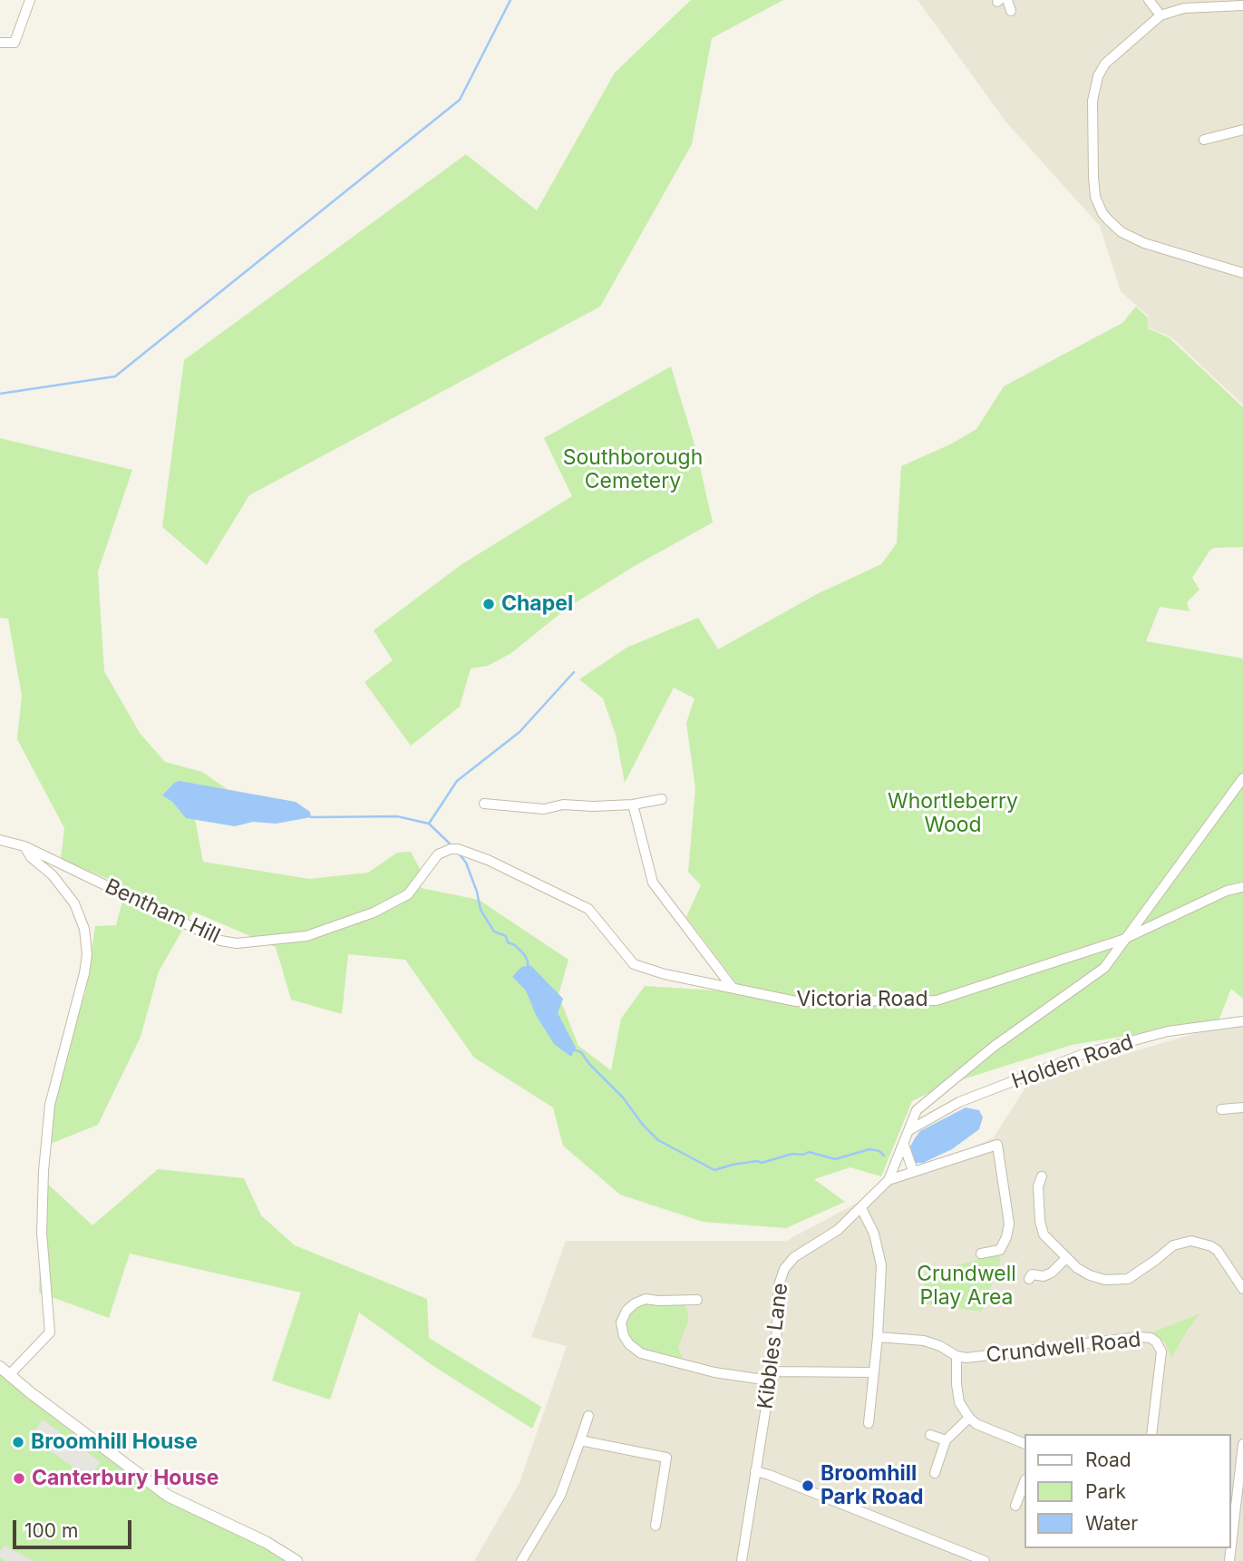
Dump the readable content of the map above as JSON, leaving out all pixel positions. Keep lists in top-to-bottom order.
{
  "streets": {
    "street": [
      "Bentham Hill",
      "Victoria Road",
      "Holden Road",
      "Kibbles Lane",
      "Crundwell Road"
    ]
  },
  "crossings": [
    ["Bentham Hill", "Victoria Road"],
    ["Victoria Road", "Kibbles Lane"],
    ["Holden Road", "Kibbles Lane"]
  ],
  "parks": ["Southborough Cemetery", "Whortleberry Wood", "Crundwell Play Area"],
  "places": [
    "Chapel",
    "Broomhill House",
    "Canterbury House",
    "Broomhill Park Road"
  ],
  "legend": ["Road", "Park", "Water"],
  "scale_bar": "100 m"
}
